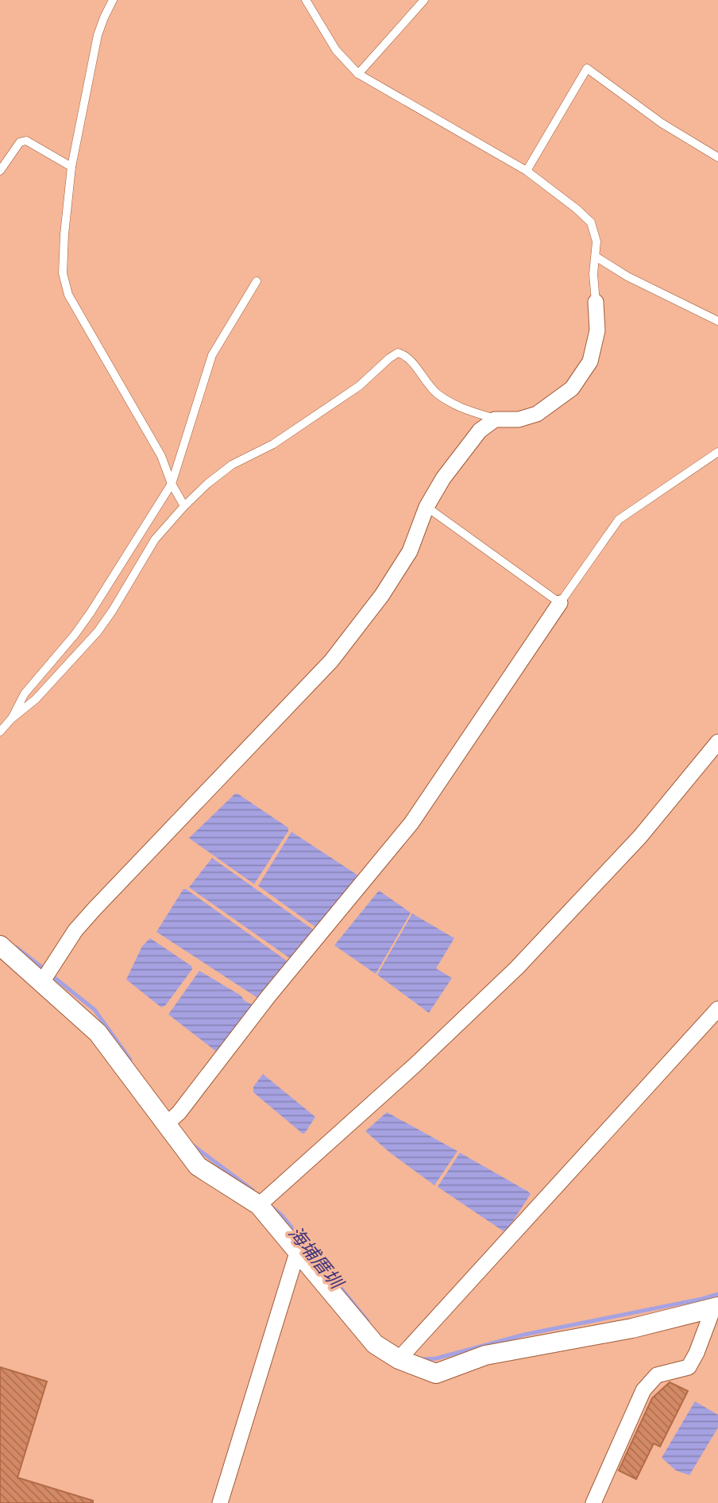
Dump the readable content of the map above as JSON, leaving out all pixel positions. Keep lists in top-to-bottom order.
{
  "water": ["海埔厝圳"]
}
